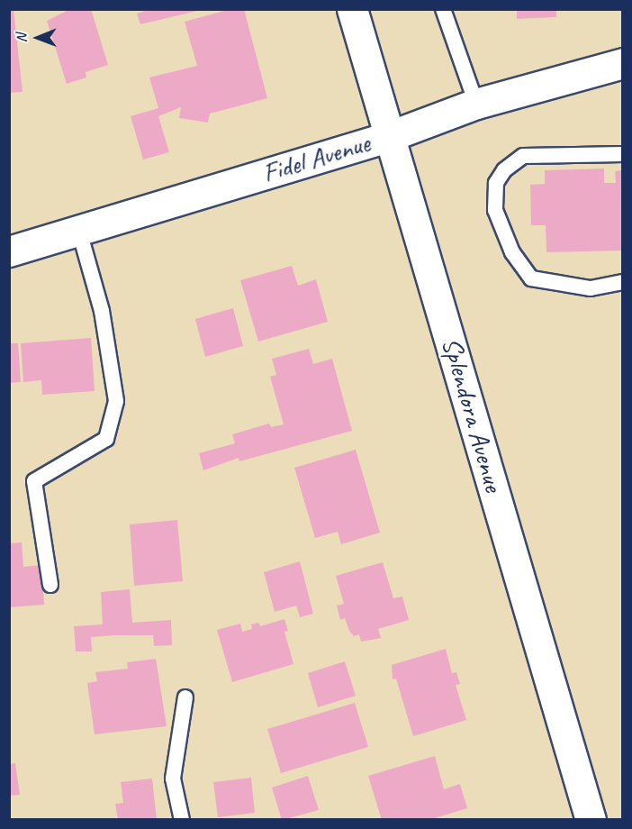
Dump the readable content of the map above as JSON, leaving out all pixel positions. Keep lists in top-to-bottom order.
{
  "streets": {
    "street": ["Fidel Avenue", "Splendora Avenue"]
  },
  "crossings": [
    ["Fidel Avenue", "Splendora Avenue"]
  ],
  "north": "left"
}
